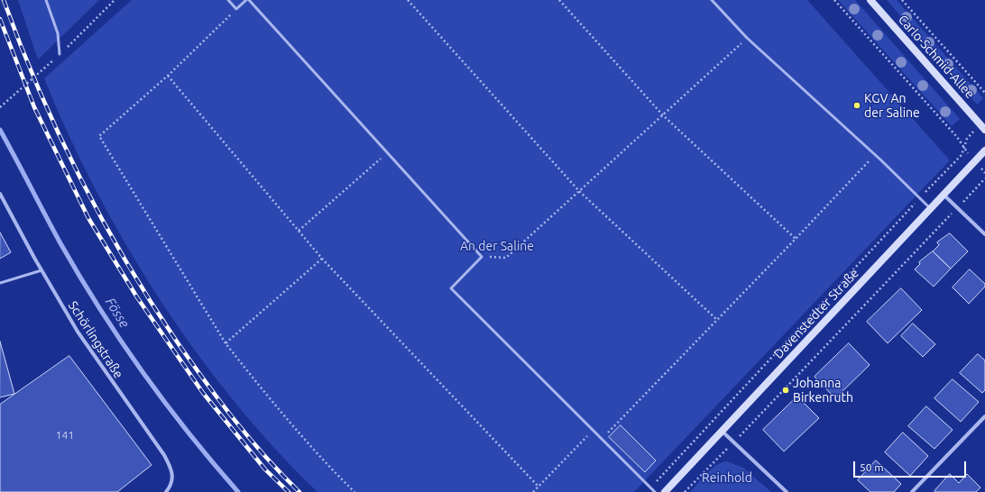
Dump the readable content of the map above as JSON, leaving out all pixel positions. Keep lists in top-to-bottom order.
{
  "streets": {
    "street": ["Carlo-Schmid-Allee", "Davenstedter Straße", "Schörlingstraße"]
  },
  "water": ["Fösse"],
  "parks": ["An der Saline", "Reinhold"],
  "places": ["KGV An der Saline", "Johanna Birkenruth"],
  "house_numbers": ["141"],
  "scale_bar": "50 m"
}
